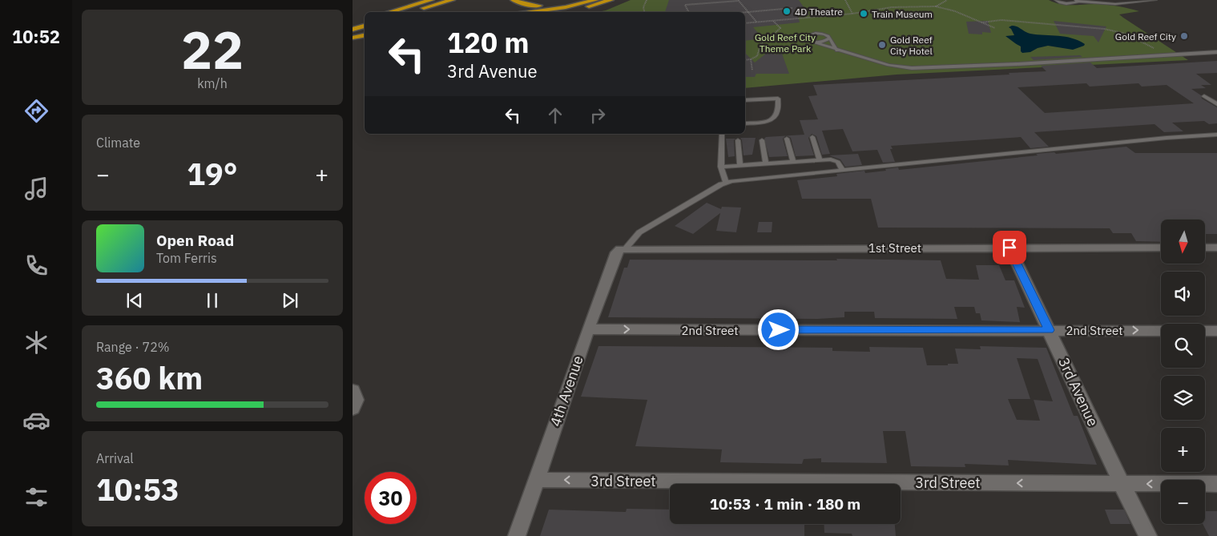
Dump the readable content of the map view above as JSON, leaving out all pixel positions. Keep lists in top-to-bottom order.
{
  "streets": {
    "street": [
      "1st Street",
      "2nd Street",
      "4th Avenue",
      "3rd Avenue",
      "3rd Street"
    ]
  },
  "crossings": [
    ["1st Street", "4th Avenue"],
    ["1st Street", "3rd Avenue"],
    ["2nd Street", "4th Avenue"],
    ["2nd Street", "3rd Avenue"],
    ["4th Avenue", "3rd Street"],
    ["3rd Avenue", "3rd Street"]
  ],
  "one_way": ["2nd Street", "3rd Street"],
  "parks": ["Gold Reef City Theme Park"],
  "places": [
    "4D Theatre",
    "Train Museum",
    "Gold Reef City",
    "Gold Reef City Hotel"
  ],
  "north": "bottom",
  "page": {
    "tabs": "10:52",
    "tile": [
      ["22", "km/h"],
      "Climate",
      ["Range · 72%", "360 km"],
      ["Arrival", "10:53"]
    ],
    "turn": ["120 m", "3rd Avenue"],
    "heat": ["−", "19°", "+"],
    "map_buttons": ["+", "−"],
    "song": ["Open Road", "Tom Ferris"],
    "limit": "30",
    "trip": "10:53 · 1 min · 180 m"
  }
}
